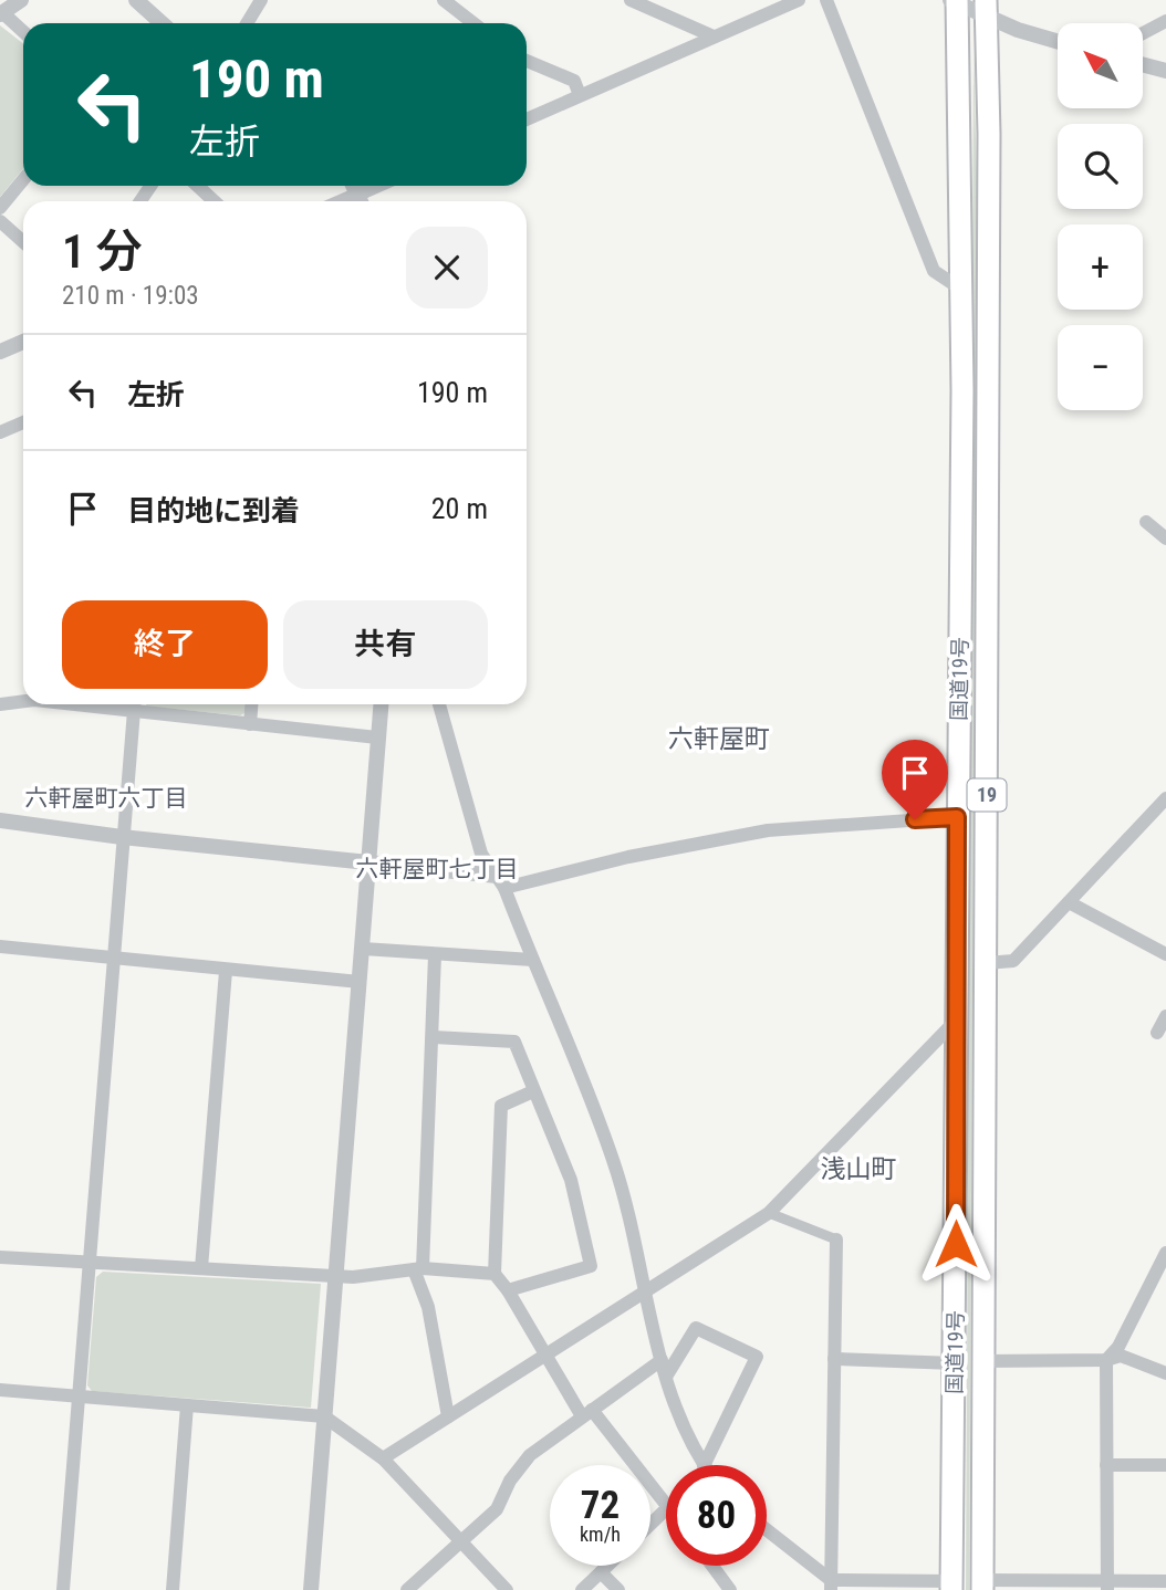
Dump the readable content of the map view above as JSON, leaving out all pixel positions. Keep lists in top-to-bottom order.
{
  "streets": {
    "highway": ["国道19号", "19"]
  },
  "districts": [
    "六軒屋町",
    "六軒屋町六丁目",
    "六軒屋町七丁目",
    "浅山町"
  ],
  "north": "top left",
  "page": {
    "map_buttons": ["+", "−"],
    "turn": ["190 m", "左折"],
    "heading": ["1 分", "210 m · 19:03"],
    "list": [
      {
        "name": "左折",
        "value": "190 m"
      },
      {
        "name": "目的地に到着",
        "value": "20 m"
      }
    ],
    "buttons": ["終了", "共有"],
    "speed": "72 km/h",
    "limit": "80"
  }
}
